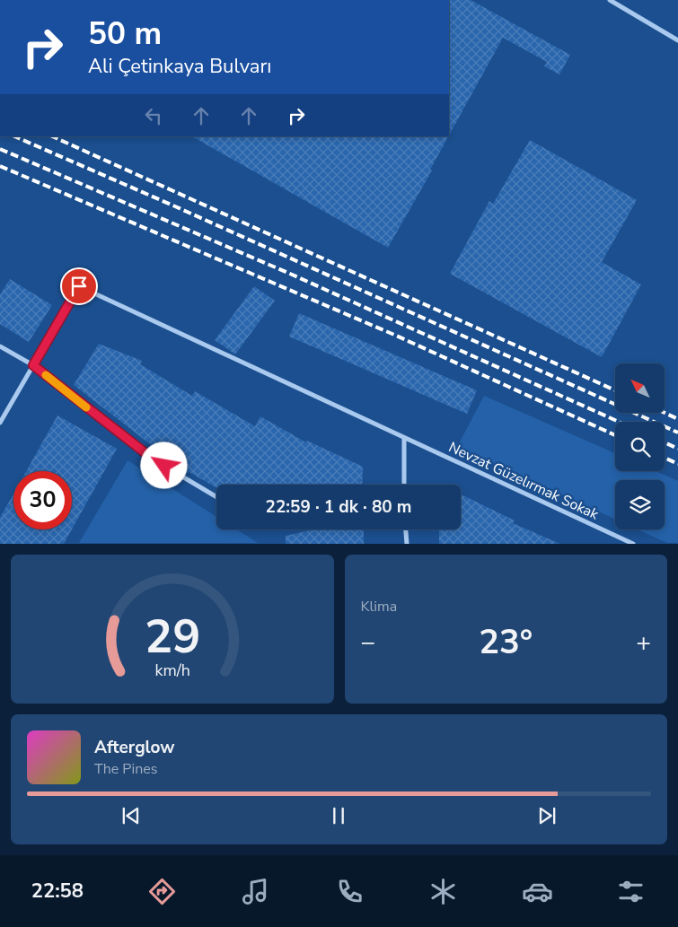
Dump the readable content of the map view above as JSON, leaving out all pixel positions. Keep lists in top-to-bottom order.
{
  "streets": {
    "street": ["Nevzat Güzelırmak Sokak"]
  },
  "north": "top left",
  "page": {
    "turn": ["50 m", "Ali Çetinkaya Bulvarı"],
    "limit": "30",
    "trip": "22:59 · 1 dk · 80 m",
    "tile": "Klima",
    "heat": ["−", "23°", "+"],
    "song": ["Afterglow", "The Pines"],
    "tabs": "22:58",
    "gauge": ["29", "km/h"]
  }
}
